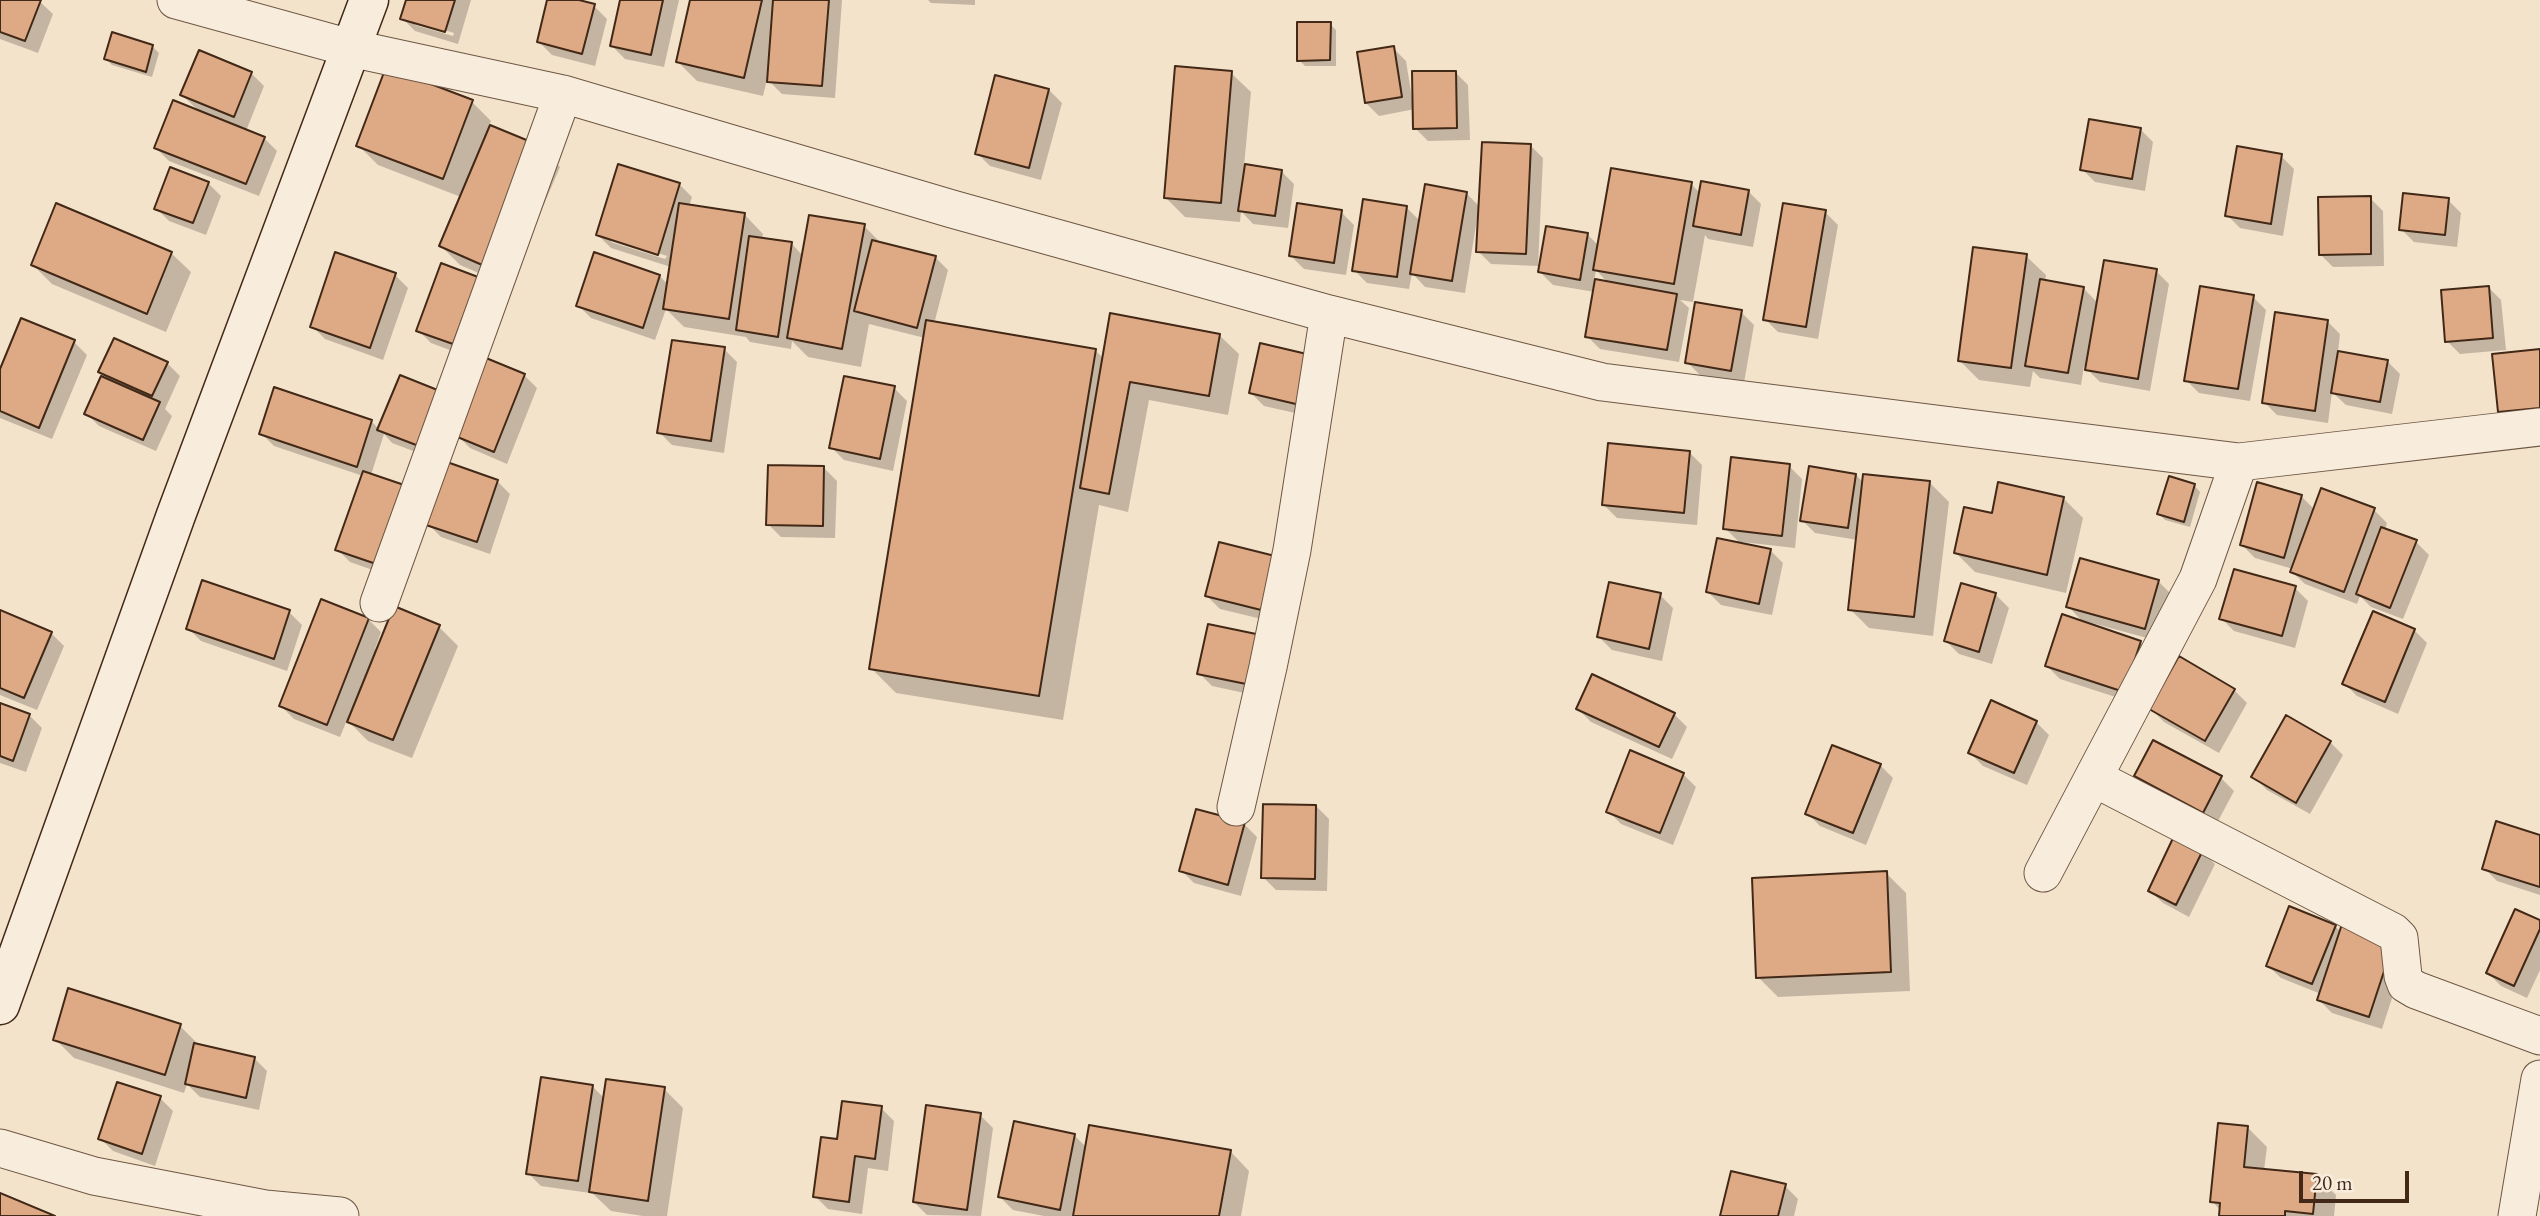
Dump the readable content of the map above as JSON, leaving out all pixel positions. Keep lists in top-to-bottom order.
{
  "scale_bar": "20 m"
}
